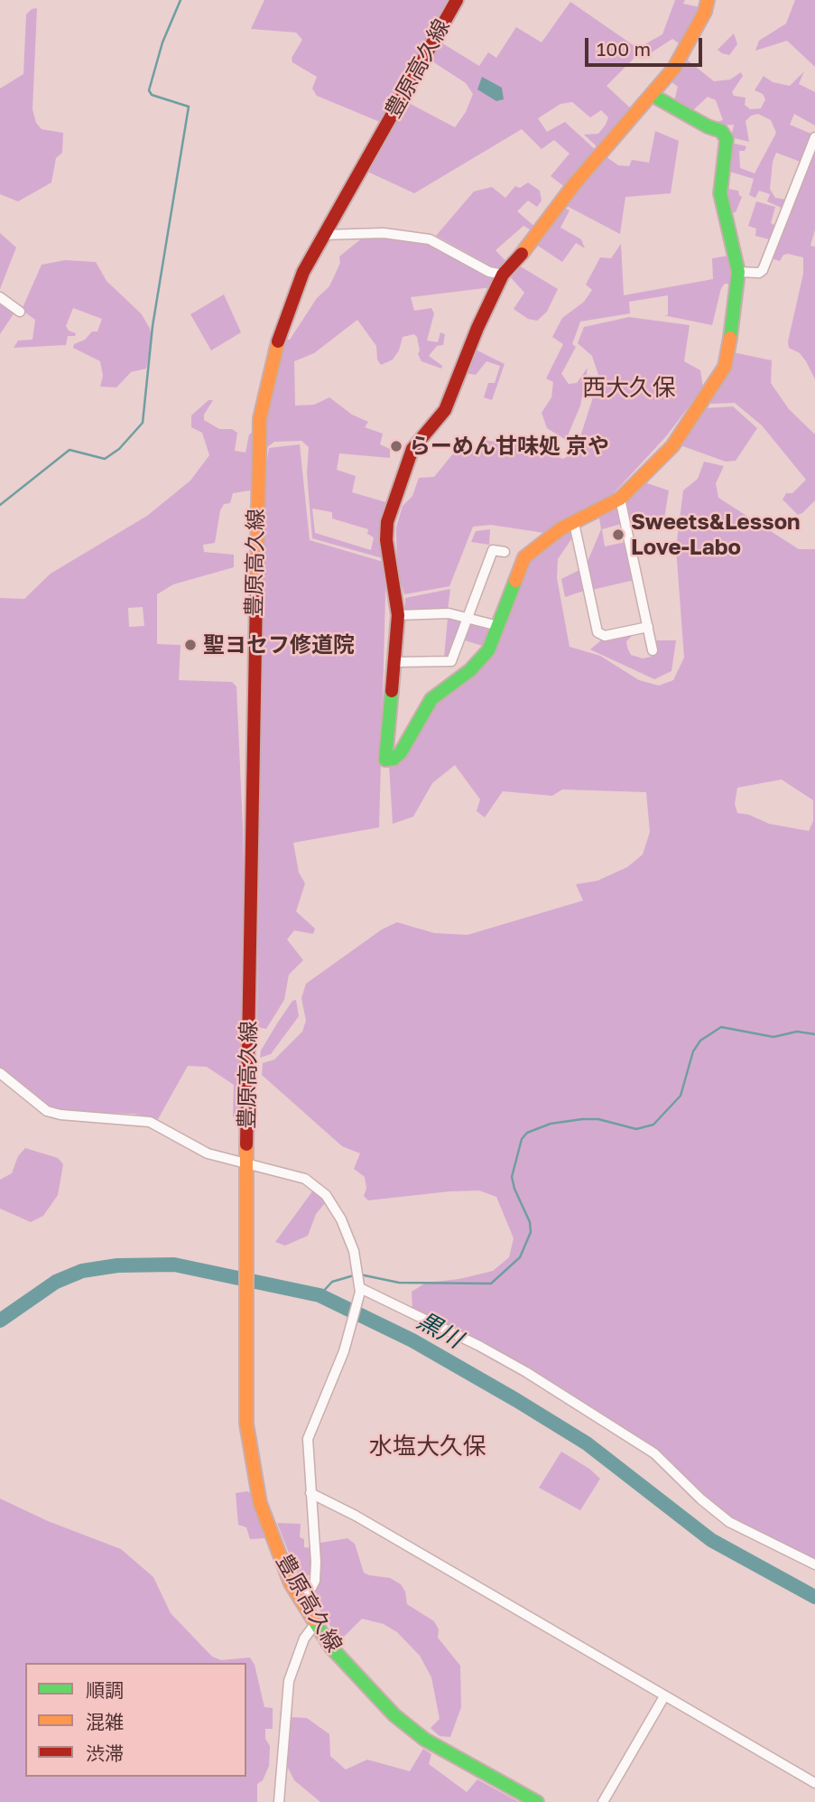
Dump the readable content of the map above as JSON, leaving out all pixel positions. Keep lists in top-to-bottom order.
{
  "streets": {
    "main road": ["豊原高久線"]
  },
  "districts": ["西大久保", "水塩大久保"],
  "water": ["黒川"],
  "places": ["らーめん甘味処 京や", "Sweets&Lesson Love-Labo", "聖ヨセフ修道院"],
  "legend": ["順調", "混雑", "渋滞"],
  "scale_bar": "100 m"
}
